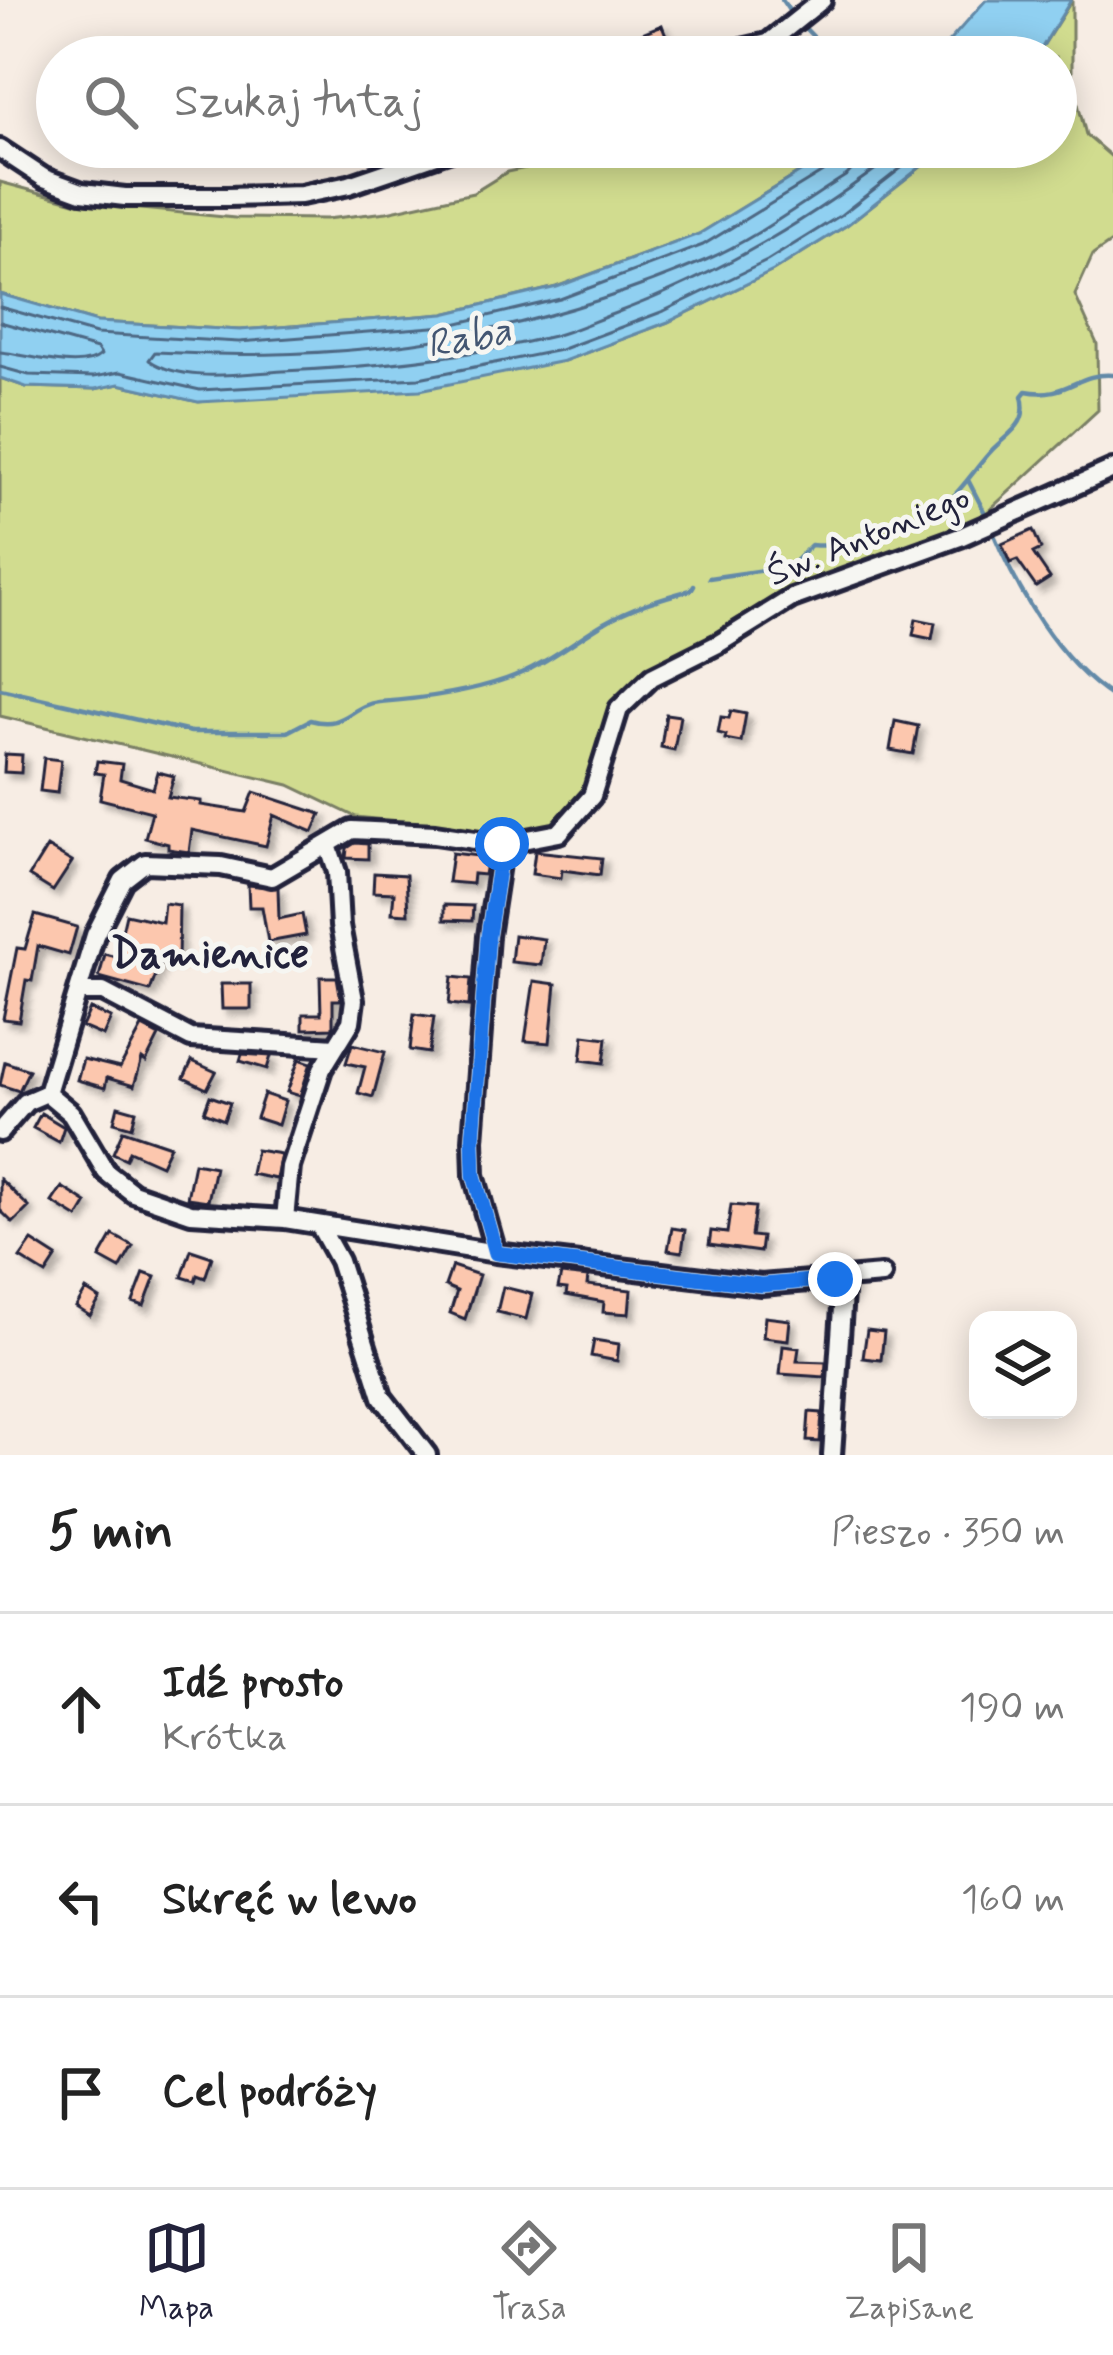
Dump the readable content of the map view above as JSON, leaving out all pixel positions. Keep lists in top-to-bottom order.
{
  "streets": {
    "street": ["Św. Antoniego"]
  },
  "districts": ["Damienice"],
  "water": ["Raba"],
  "page": {
    "search": "Szukaj tutaj",
    "heading": ["5 min", "Pieszo · 350 m"],
    "list": [
      ["Idź prosto", "Krótka", "190 m"],
      ["Skręć w lewo", "160 m"],
      "Cel podróży"
    ],
    "nav": ["Mapa", "Trasa", "Zapisane"]
  }
}
